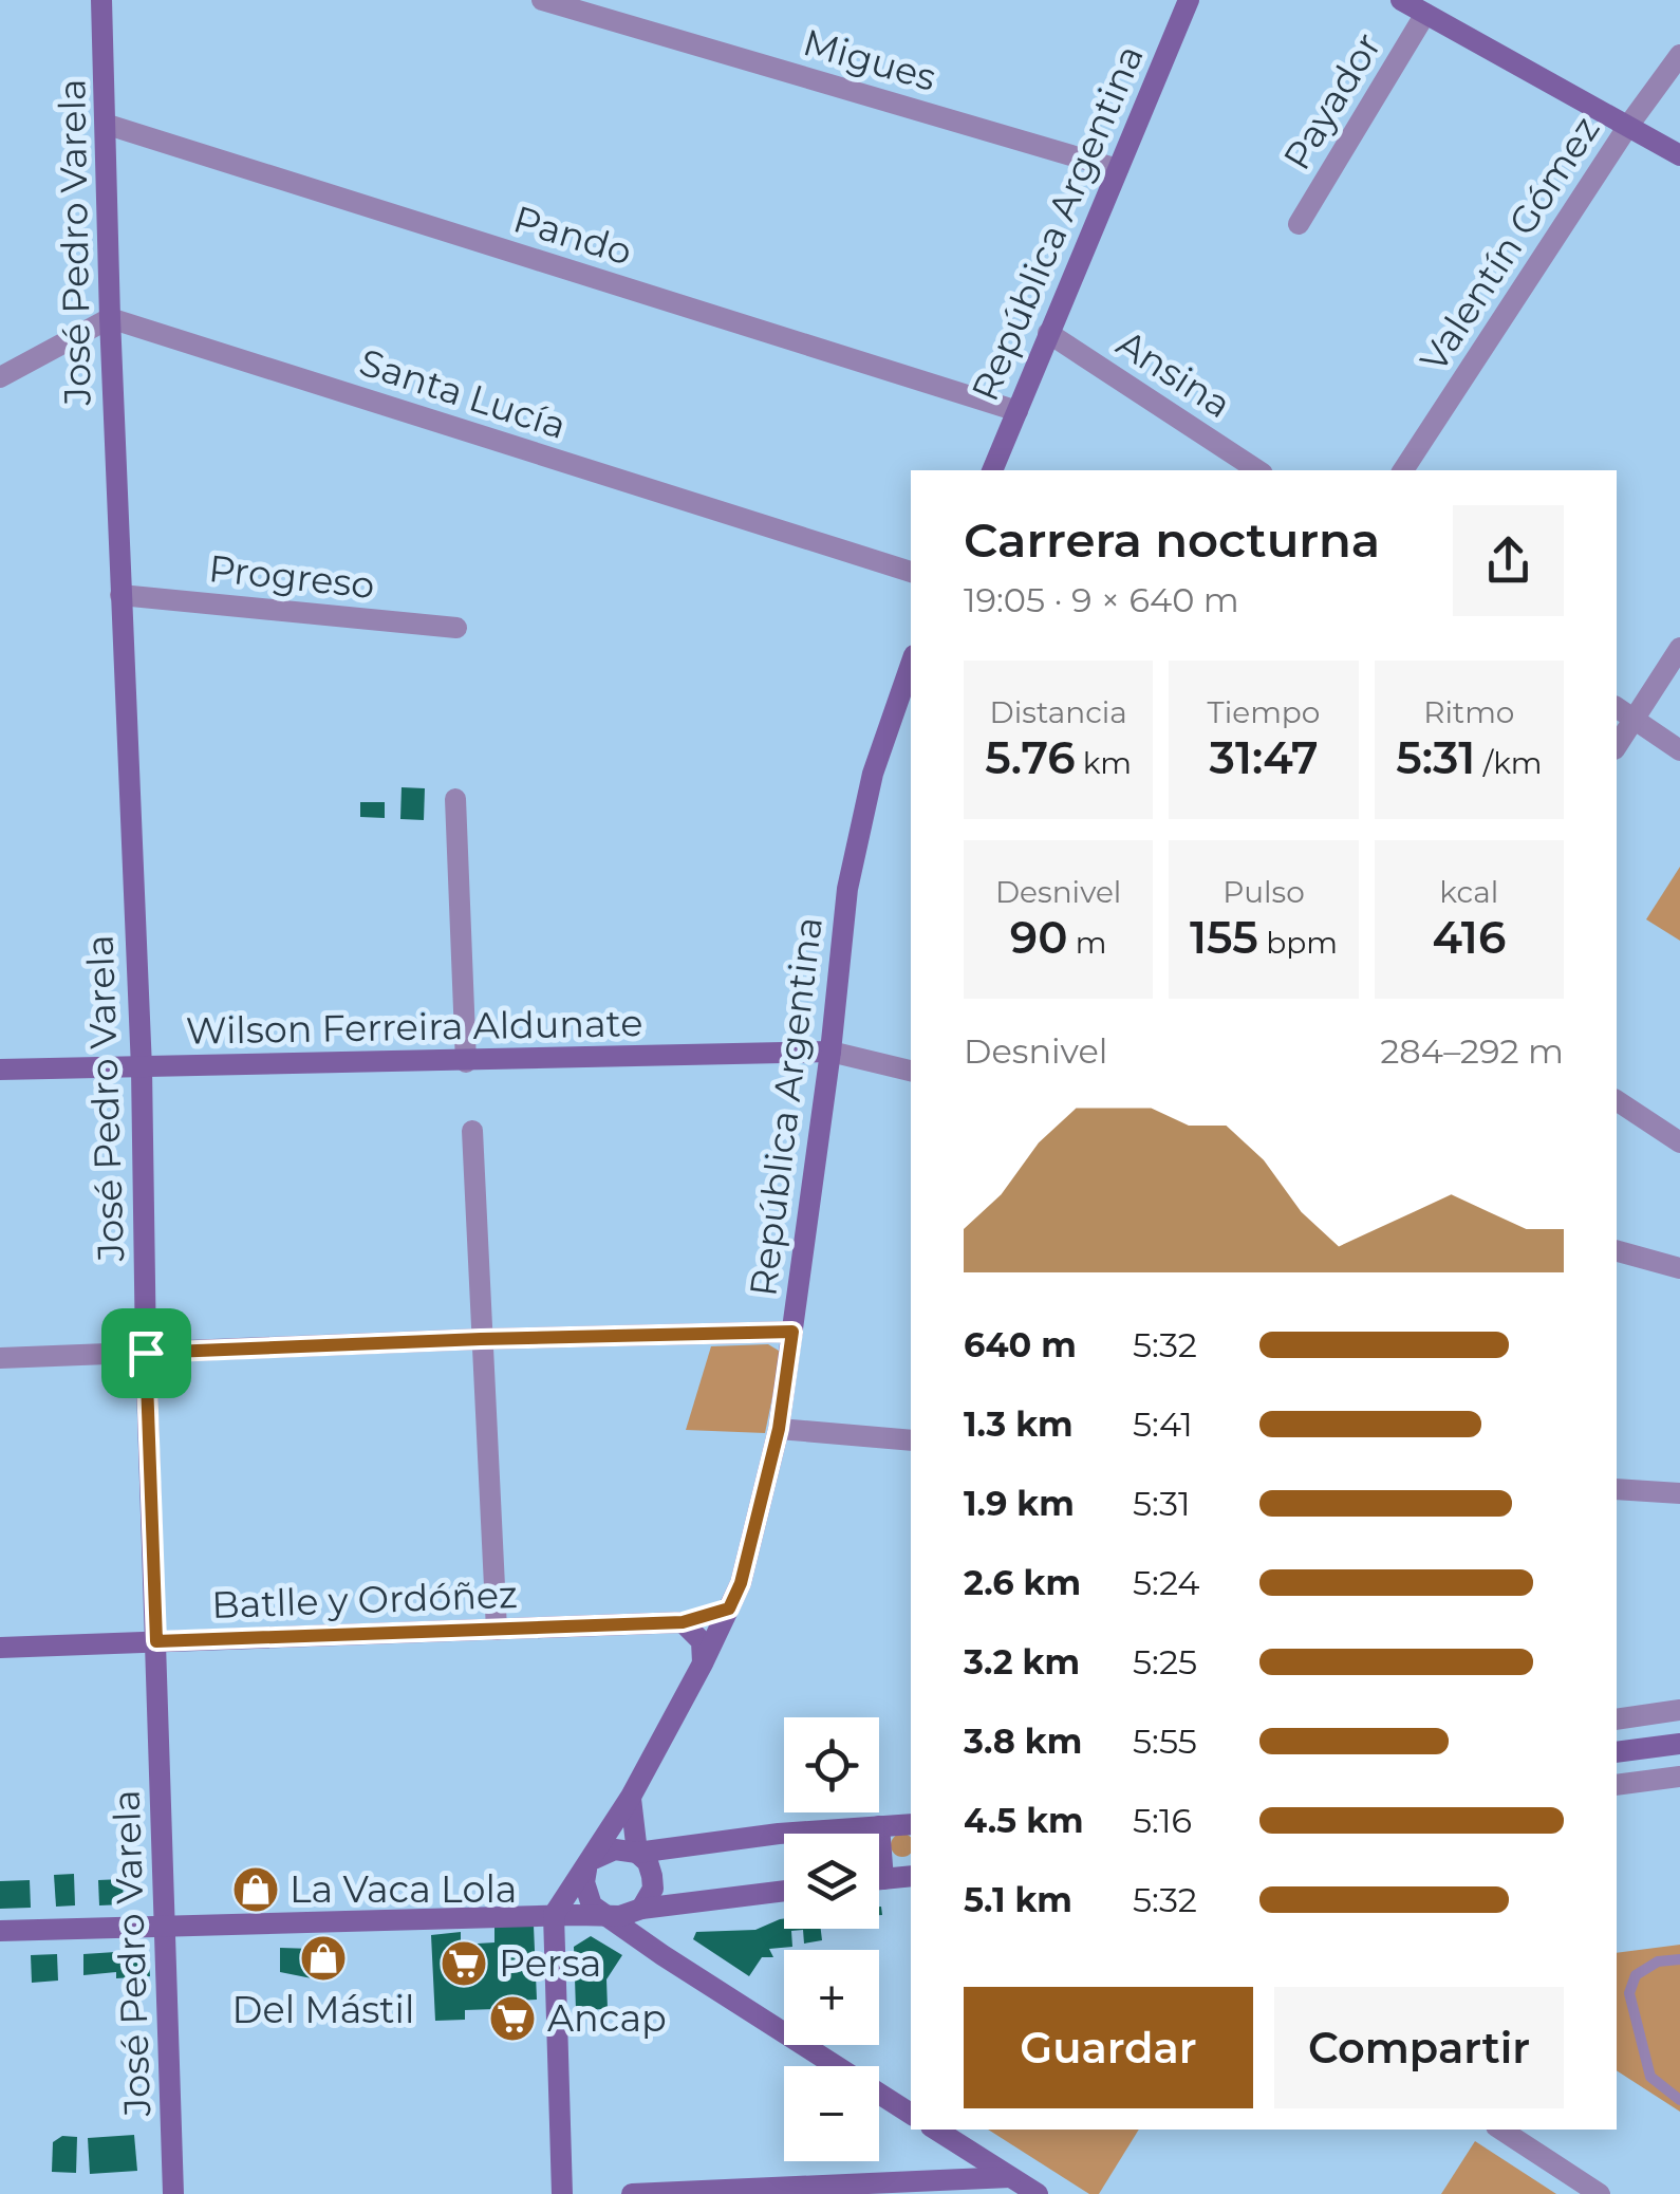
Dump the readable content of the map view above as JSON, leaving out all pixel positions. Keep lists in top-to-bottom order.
{
  "streets": {
    "street": [
      "Migues",
      "Payador",
      "República Argentina",
      "Pando",
      "José Pedro Varela",
      "Valentín Gómez",
      "Ansina",
      "Santa Lucía",
      "Progreso",
      "Wilson Ferreira Aldunate",
      "Batlle y Ordóñez"
    ]
  },
  "crossings": [
    ["Migues", "República Argentina"],
    ["República Argentina", "Pando"],
    ["República Argentina", "Ansina"],
    ["República Argentina", "Wilson Ferreira Aldunate"],
    ["República Argentina", "Batlle y Ordóñez"],
    ["Pando", "José Pedro Varela"],
    ["José Pedro Varela", "Santa Lucía"],
    ["José Pedro Varela", "Progreso"],
    ["José Pedro Varela", "Wilson Ferreira Aldunate"],
    ["José Pedro Varela", "Batlle y Ordóñez"]
  ],
  "places": {
    "shop": ["La Vaca Lola", "Del Mástil"],
    "supermarket": ["Persa", "Ancap"]
  },
  "page": {
    "heading": ["Carrera nocturna", "19:05 · 9 × 640 m"],
    "stats": [
      ["Distancia", "5.76 km"],
      ["Tiempo", "31:47"],
      ["Ritmo", "5:31 /km"],
      ["Desnivel", "90 m"],
      ["Pulso", "155 bpm"],
      ["kcal", "416"]
    ],
    "chart": ["Desnivel", "284–292 m"],
    "list": [
      {
        "name": "640 m",
        "note": "5:32"
      },
      {
        "name": "1.3 km",
        "note": "5:41"
      },
      {
        "name": "1.9 km",
        "note": "5:31"
      },
      {
        "name": "2.6 km",
        "note": "5:24"
      },
      {
        "name": "3.2 km",
        "note": "5:25"
      },
      {
        "name": "3.8 km",
        "note": "5:55"
      },
      {
        "name": "4.5 km",
        "note": "5:16"
      },
      {
        "name": "5.1 km",
        "note": "5:32"
      }
    ],
    "map_buttons": ["+", "−"],
    "buttons": ["Guardar", "Compartir"]
  }
}
